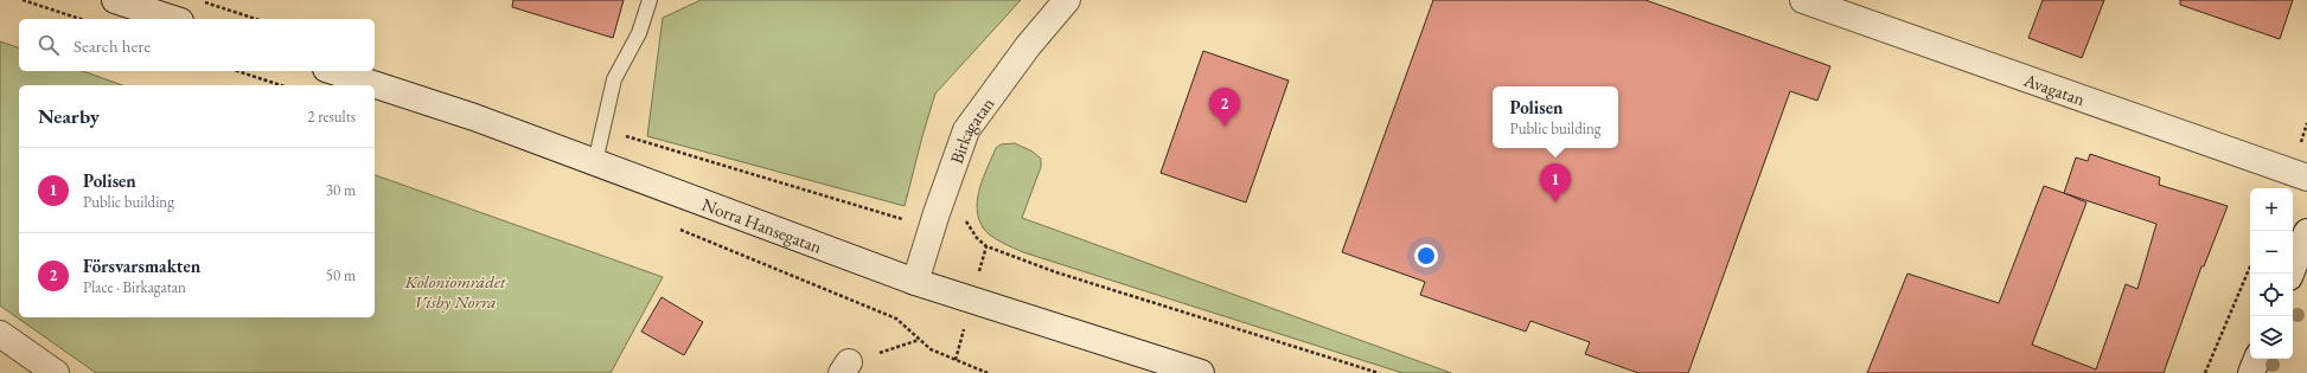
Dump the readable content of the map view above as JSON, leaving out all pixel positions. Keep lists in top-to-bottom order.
{
  "streets": {
    "main road": ["Avagatan", "Birkagatan", "Norra Hansegatan"]
  },
  "crossings": [
    ["Birkagatan", "Norra Hansegatan"]
  ],
  "parks": ["Koloniområdet Visby Norra"],
  "page": {
    "search": "Search here",
    "heading": ["Nearby", "2 results"],
    "popup": ["Polisen", "Public building"],
    "pins": ["2", "1"],
    "list": [
      {
        "mark": "1",
        "name": "Polisen",
        "note": "Public building",
        "value": "30 m"
      },
      {
        "mark": "2",
        "name": "Försvarsmakten",
        "note": "Place · Birkagatan",
        "value": "50 m"
      }
    ],
    "map_buttons": ["+", "−"]
  }
}
